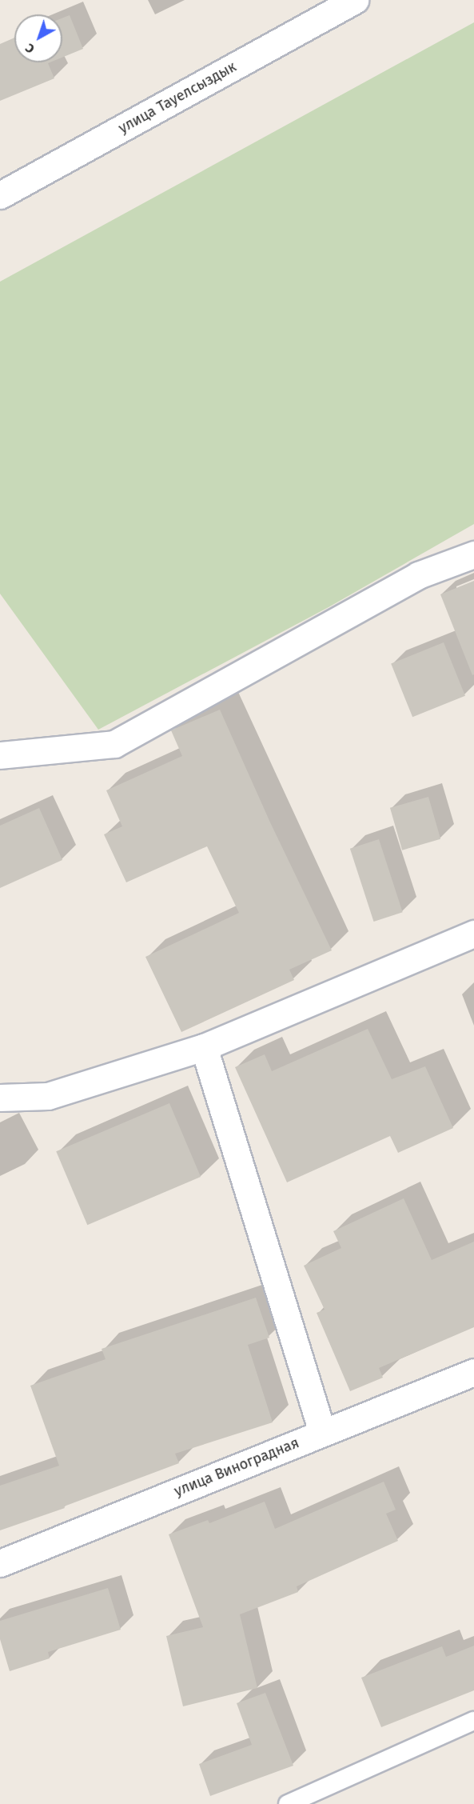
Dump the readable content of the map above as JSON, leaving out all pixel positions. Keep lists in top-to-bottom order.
{
  "streets": {
    "street": ["улица Тауелсыздык", "улица Виноградная"]
  },
  "north": "bottom left"
}
